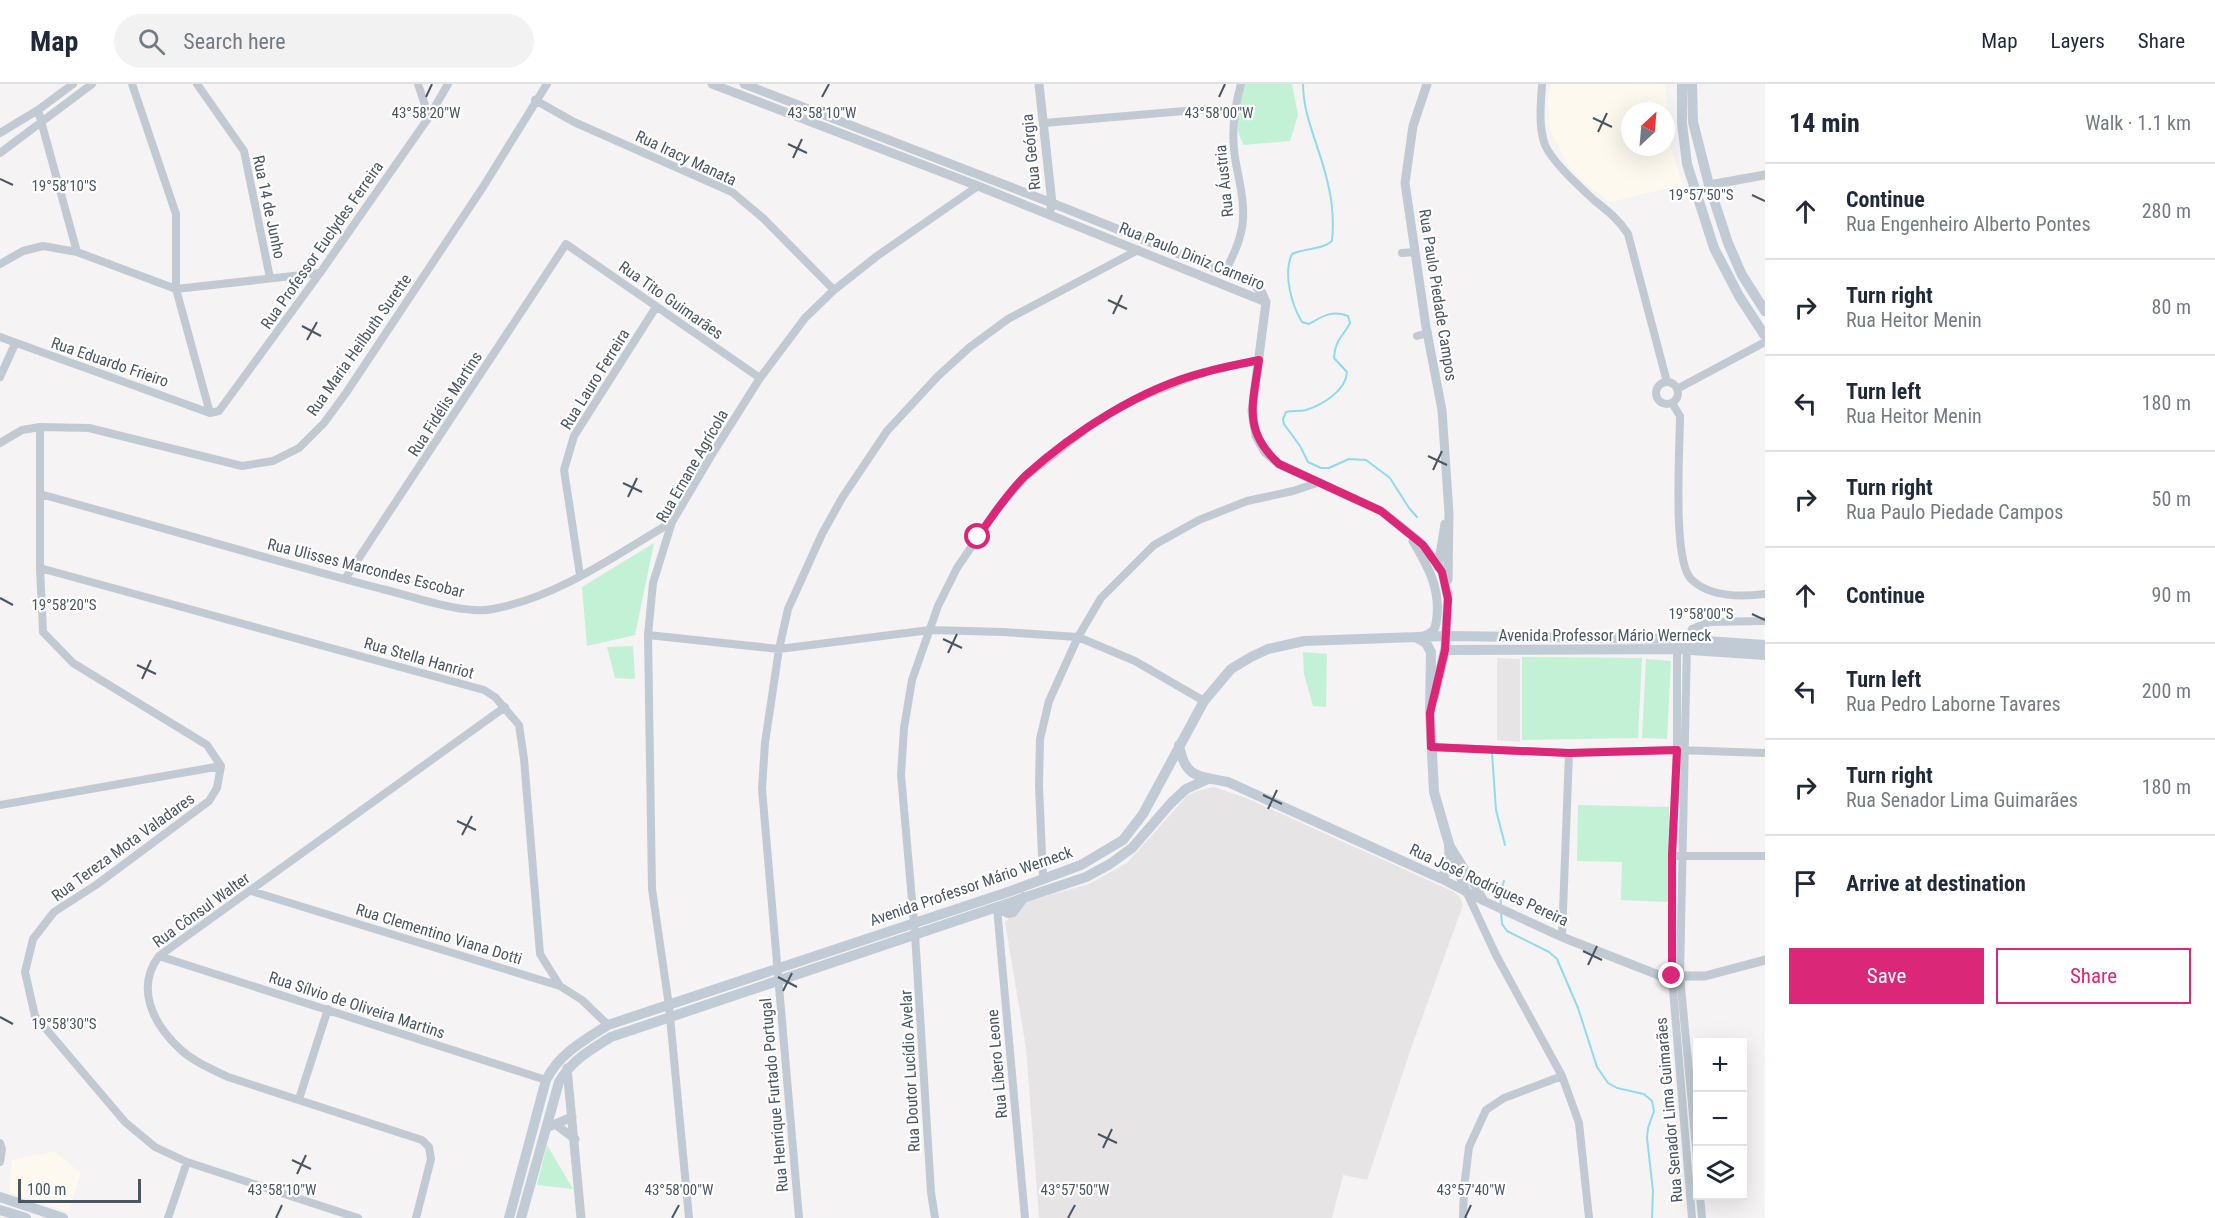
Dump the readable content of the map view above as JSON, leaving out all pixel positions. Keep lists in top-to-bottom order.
{
  "streets": {
    "main road": ["Avenida Professor Mário Werneck", "Rua José Rodrigues Pereira"],
    "street": [
      "Rua Geórgia",
      "Rua Iracy Manata",
      "Rua Áustria",
      "Rua 14 de Junho",
      "Rua Professor Euclydes Ferreira",
      "Rua Paulo Diniz Carneiro",
      "Rua Paulo Piedade Campos",
      "Rua Tito Guimarães",
      "Rua Maria Heilbuth Surette",
      "Rua Eduardo Frieiro",
      "Rua Lauro Ferreira",
      "Rua Fidélis Martins",
      "Rua Ernane Agrícola",
      "Rua Ulisses Marcondes Escobar",
      "Rua Stella Hanriot",
      "Rua Tereza Mota Valadares",
      "Rua Cônsul Walter",
      "Rua Clementino Viana Dotti",
      "Rua Sílvio de Oliveira Martins",
      "Rua Líbero Leone",
      "Rua Doutor Lucídio Avelar",
      "Rua Henrique Furtado Portugal",
      "Rua Senador Lima Guimarães"
    ]
  },
  "crossings": [
    ["Rua Geórgia", "Rua Paulo Diniz Carneiro"],
    ["Rua Iracy Manata", "Rua Maria Heilbuth Surette"],
    ["Rua Iracy Manata", "Rua Ernane Agrícola"],
    ["Rua Áustria", "Rua Paulo Diniz Carneiro"],
    ["Rua Professor Euclydes Ferreira", "Rua Eduardo Frieiro"],
    ["Rua Paulo Diniz Carneiro", "Rua Ernane Agrícola"],
    ["Rua Paulo Diniz Carneiro", "Rua Henrique Furtado Portugal"],
    ["Rua Paulo Piedade Campos", "Avenida Professor Mário Werneck"],
    ["Rua Tito Guimarães", "Rua Lauro Ferreira"],
    ["Rua Tito Guimarães", "Rua Fidélis Martins"],
    ["Rua Tito Guimarães", "Rua Ernane Agrícola"],
    ["Rua Lauro Ferreira", "Rua Ulisses Marcondes Escobar"],
    ["Rua Fidélis Martins", "Rua Ulisses Marcondes Escobar"],
    ["Rua Ernane Agrícola", "Rua Ulisses Marcondes Escobar"],
    ["Rua Ernane Agrícola", "Avenida Professor Mário Werneck"],
    ["Avenida Professor Mário Werneck", "Rua José Rodrigues Pereira"],
    ["Avenida Professor Mário Werneck", "Rua Clementino Viana Dotti"],
    ["Avenida Professor Mário Werneck", "Rua Sílvio de Oliveira Martins"],
    ["Avenida Professor Mário Werneck", "Rua Líbero Leone"],
    ["Avenida Professor Mário Werneck", "Rua Doutor Lucídio Avelar"],
    ["Avenida Professor Mário Werneck", "Rua Henrique Furtado Portugal"],
    ["Avenida Professor Mário Werneck", "Rua Senador Lima Guimarães"],
    ["Rua Stella Hanriot", "Rua Cônsul Walter"],
    ["Rua Stella Hanriot", "Rua Clementino Viana Dotti"],
    ["Rua José Rodrigues Pereira", "Rua Senador Lima Guimarães"],
    ["Rua Cônsul Walter", "Rua Clementino Viana Dotti"],
    ["Rua Cônsul Walter", "Rua Sílvio de Oliveira Martins"]
  ],
  "scale_bar": "100 m",
  "north": "top right",
  "page": {
    "header": "Map",
    "search": "Search here",
    "nav": ["Map", "Layers", "Share"],
    "heading": ["14 min", "Walk · 1.1 km"],
    "list": [
      ["Continue", "Rua Engenheiro Alberto Pontes", "280 m"],
      ["Turn right", "Rua Heitor Menin", "80 m"],
      ["Turn left", "Rua Heitor Menin", "180 m"],
      ["Turn right", "Rua Paulo Piedade Campos", "50 m"],
      ["Continue", "90 m"],
      ["Turn left", "Rua Pedro Laborne Tavares", "200 m"],
      ["Turn right", "Rua Senador Lima Guimarães", "180 m"],
      "Arrive at destination"
    ],
    "buttons": ["Save", "Share"],
    "map_buttons": ["+", "−"],
    "scale": "100 m"
  },
  "coordinates": [
    "43°58'20\"W",
    "43°58'10\"W",
    "43°58'00\"W",
    "19°58'10\"S",
    "19°57'50\"S",
    "19°58'20\"S",
    "19°58'00\"S",
    "19°58'30\"S",
    "43°57'50\"W",
    "43°57'40\"W"
  ]
}
